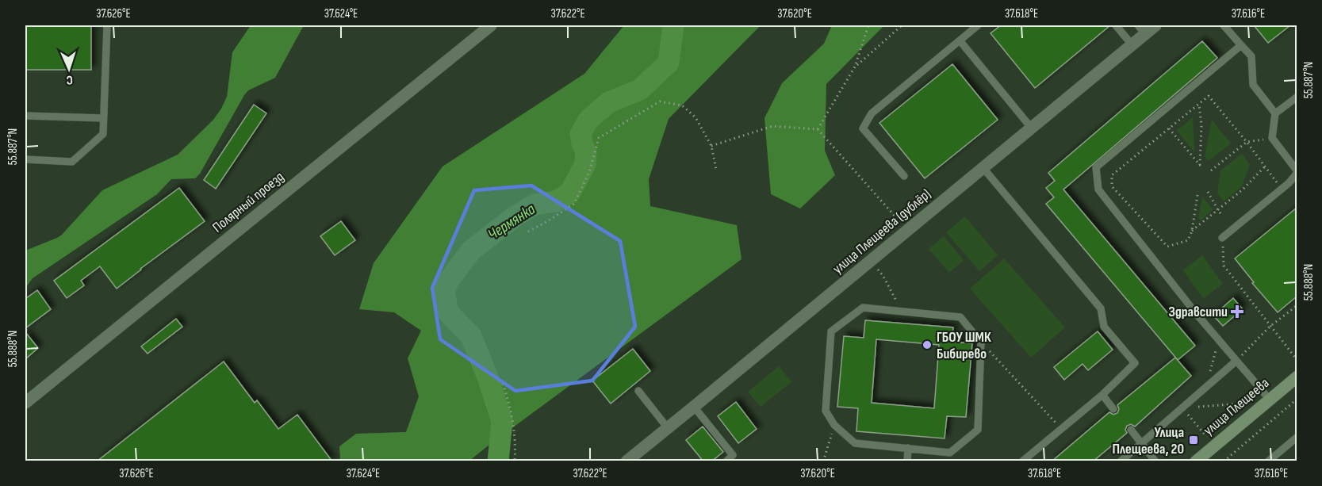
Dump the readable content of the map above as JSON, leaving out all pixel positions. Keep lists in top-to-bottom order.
{
  "streets": {
    "main road": ["улица Плещеева"],
    "street": ["Полярный проезд", "улица Плещеева (дублёр)"]
  },
  "water": ["Чермянка"],
  "places": {
    "health": ["Здравсити"],
    "other": ["ГБОУ ШМК Бибирево"],
    "transit": ["Улица Плещеева, 20"]
  },
  "north": "bottom",
  "coordinates": [
    "37.626°E",
    "37.624°E",
    "37.622°E",
    "37.620°E",
    "37.618°E",
    "37.616°E",
    "55.887°N",
    "55.888°N"
  ]
}
